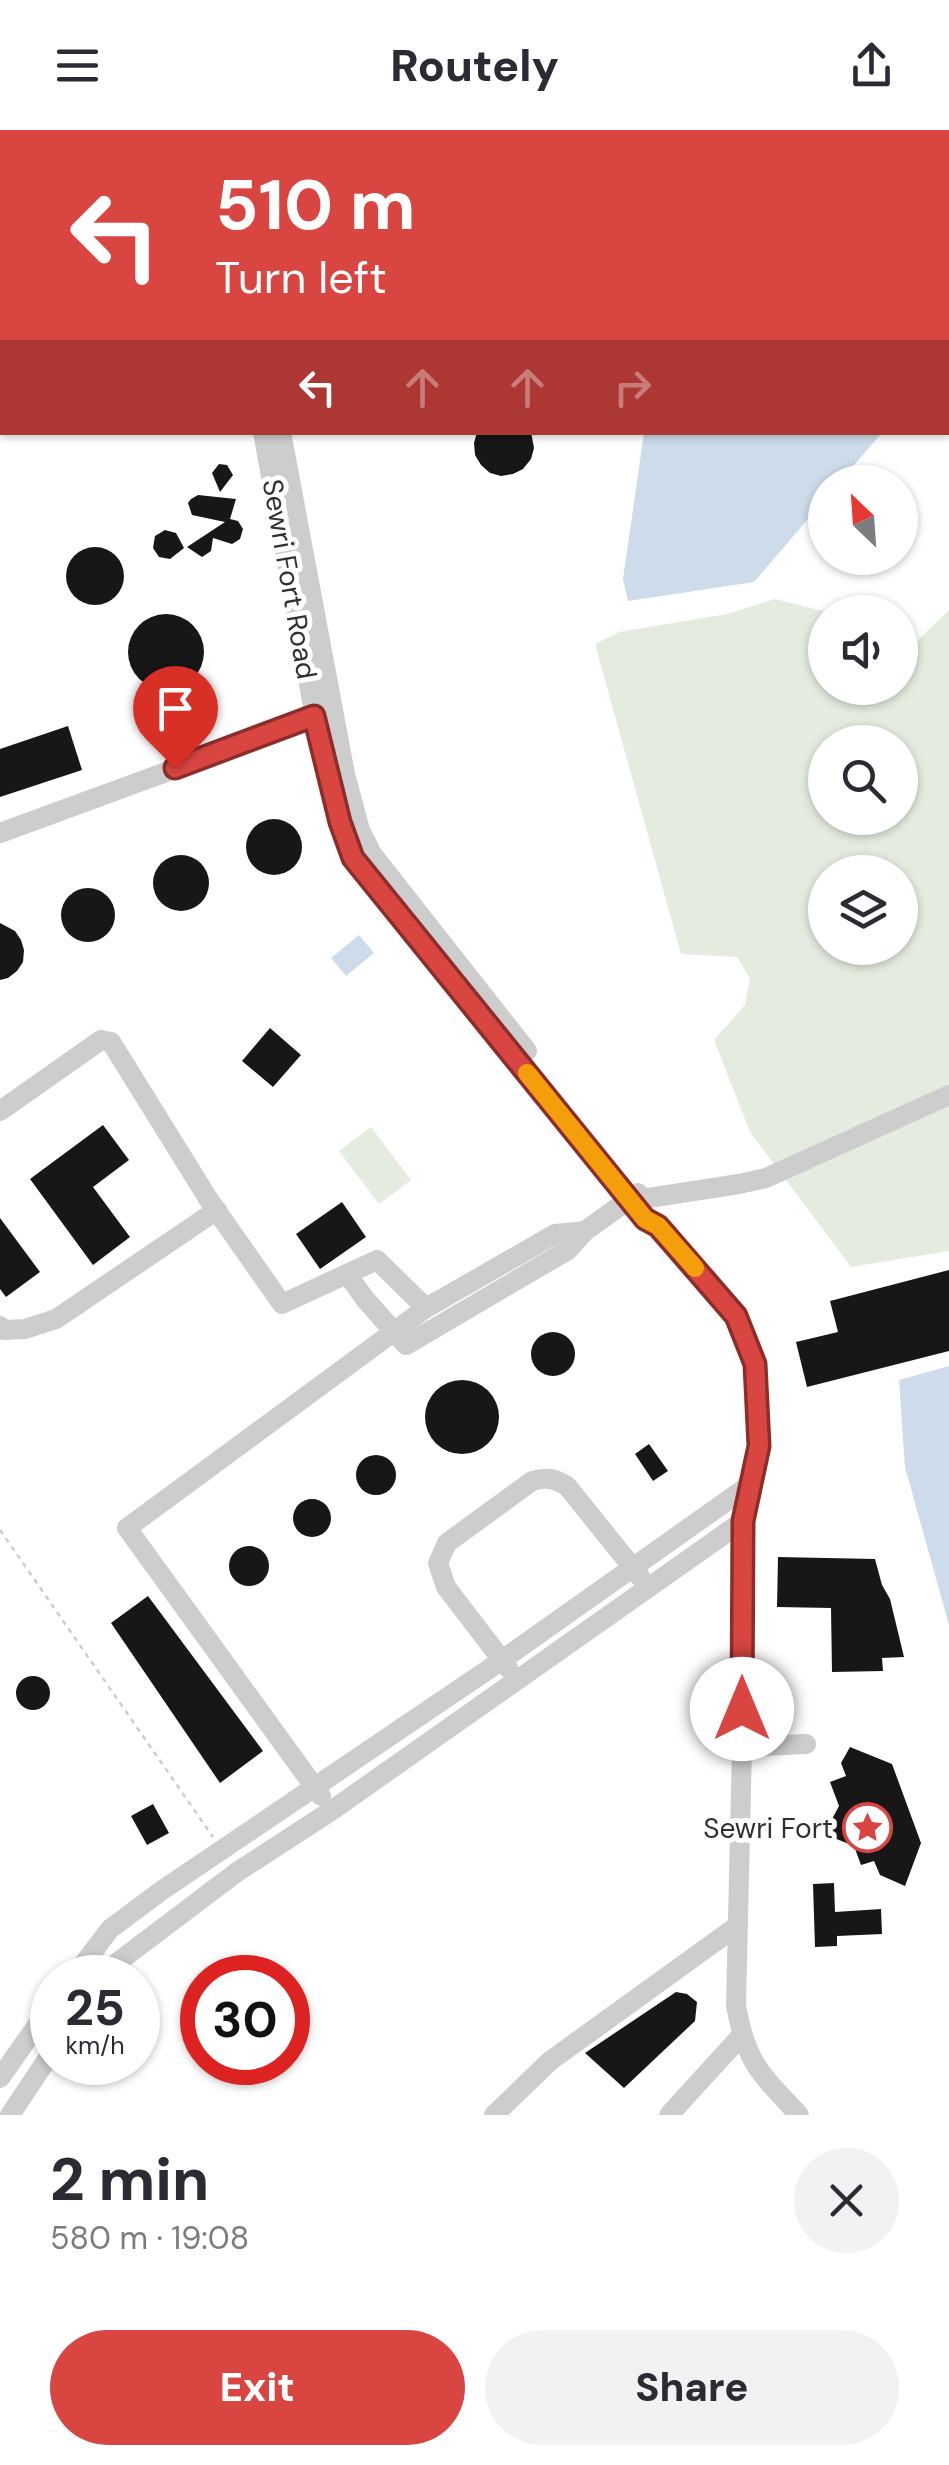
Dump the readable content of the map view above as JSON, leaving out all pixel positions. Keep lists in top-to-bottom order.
{
  "streets": {
    "street": ["Sewri Fort Road"]
  },
  "places": {
    "place": ["Sewri Fort"]
  },
  "north": "top left",
  "page": {
    "header": "Routely",
    "turn": ["510 m", "Turn left"],
    "speed": "25 km/h",
    "limit": "30",
    "heading": ["2 min", "580 m · 19:08"],
    "buttons": ["Exit", "Share"]
  }
}
